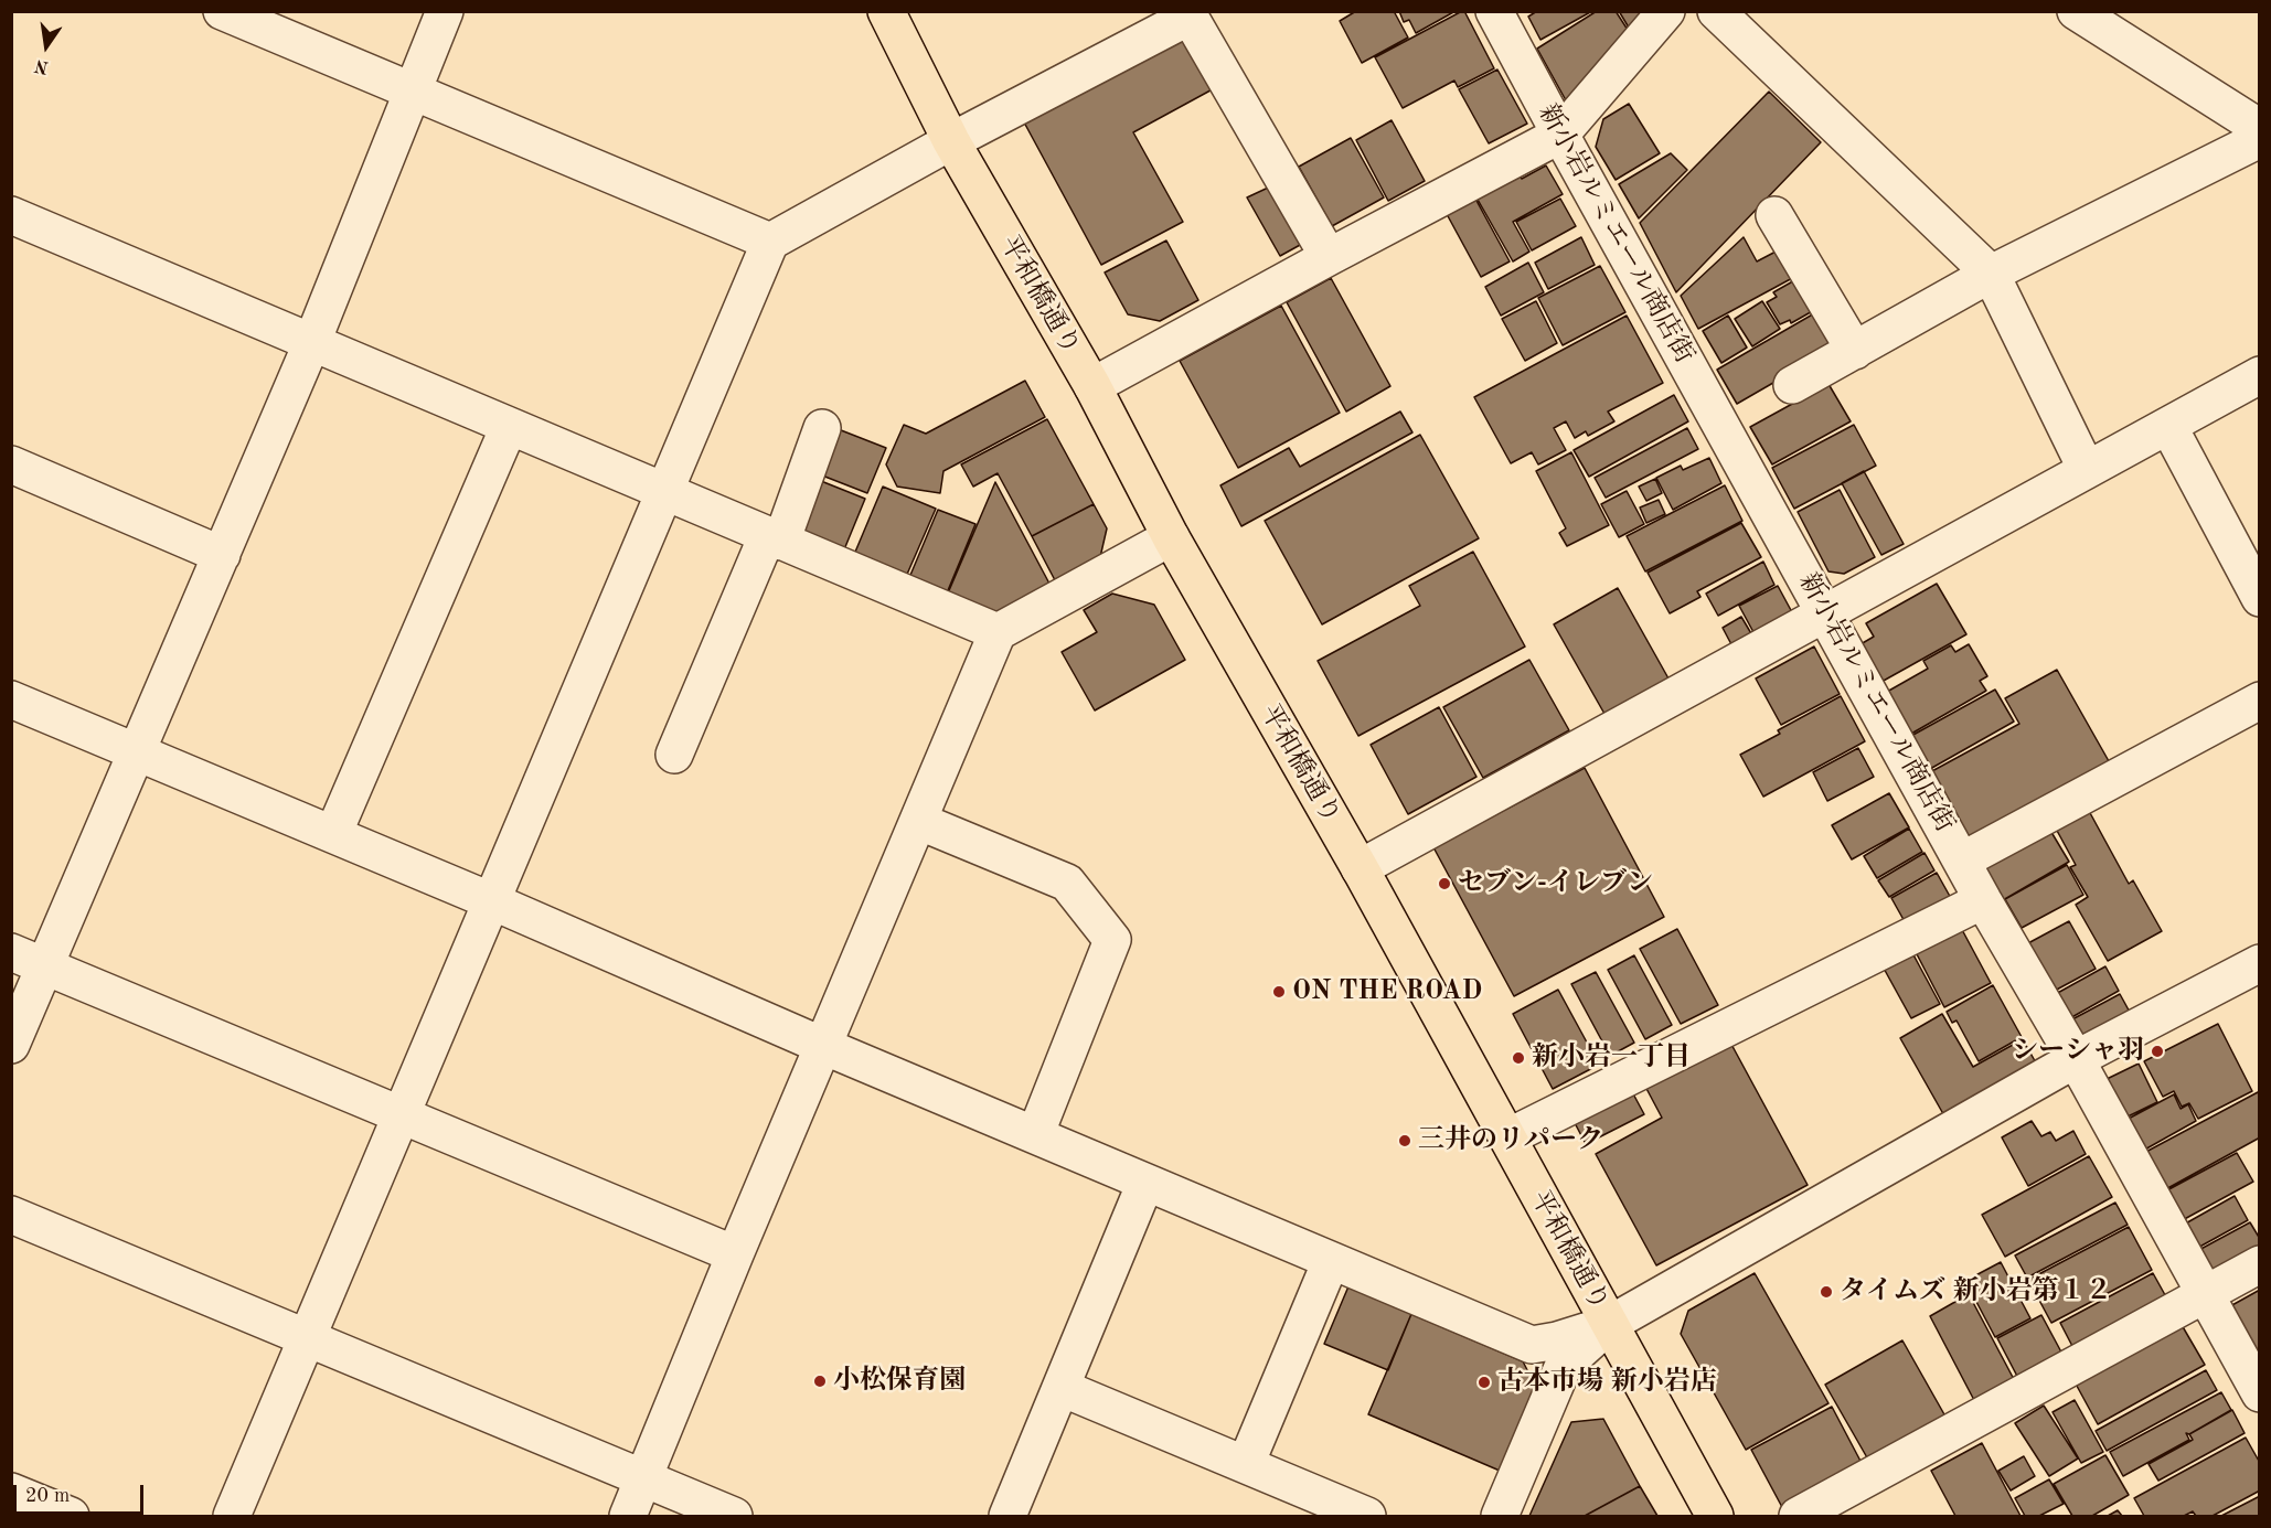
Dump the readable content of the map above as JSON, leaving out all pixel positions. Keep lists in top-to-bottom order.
{
  "streets": {
    "main road": ["平和橋通り"],
    "street": ["新小岩ルミエール商店街"]
  },
  "places": [
    "セブン-イレブン",
    "ON THE ROAD",
    "シーシャ羽",
    "新小岩一丁目",
    "三井のリパーク",
    "タイムズ 新小岩第１２",
    "小松保育園",
    "古本市場 新小岩店"
  ],
  "scale_bar": "20 m",
  "north": "bottom"
}
